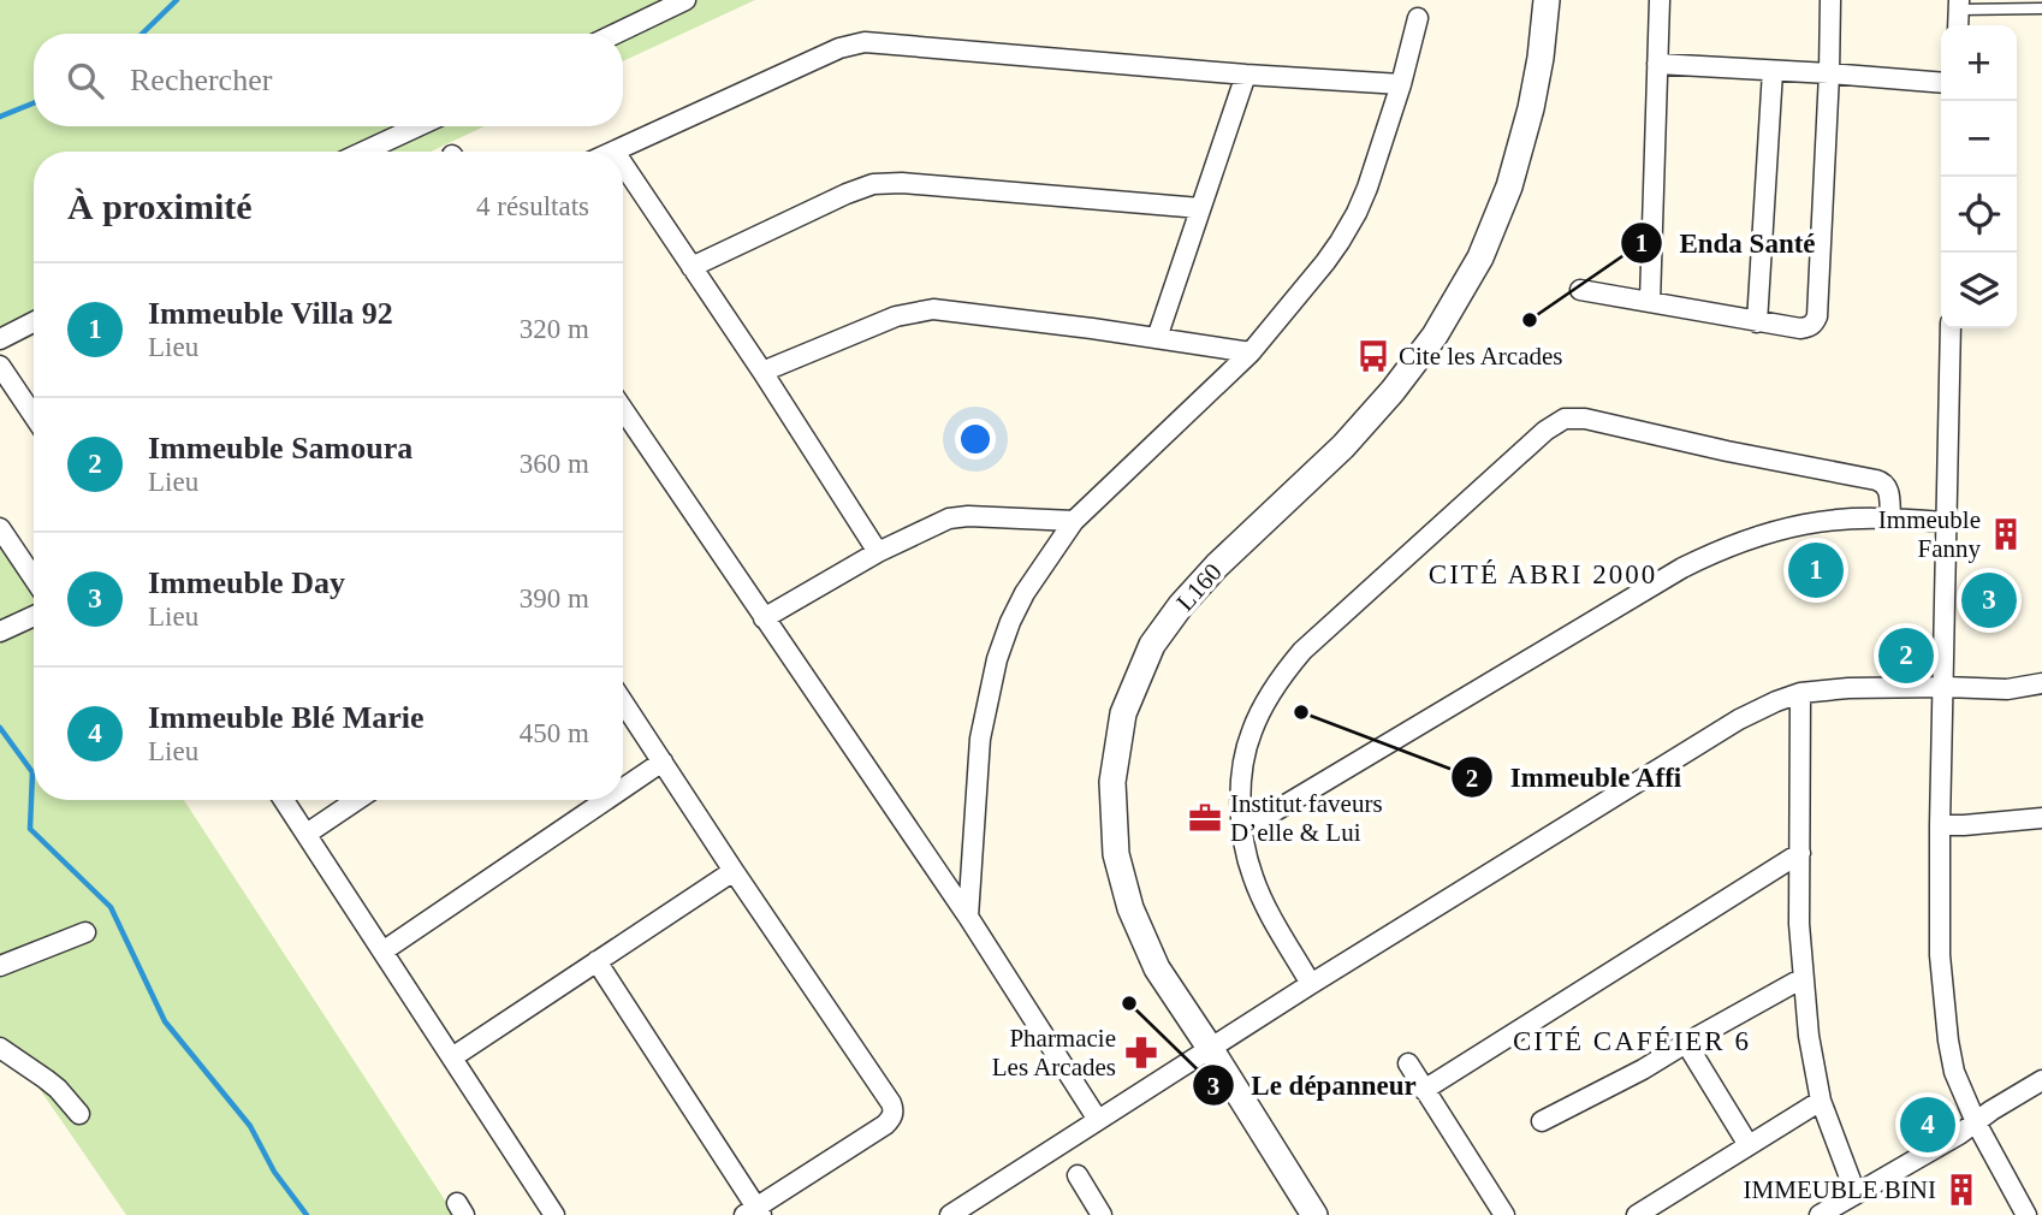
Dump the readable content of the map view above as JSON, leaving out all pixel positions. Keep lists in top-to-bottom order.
{
  "streets": {
    "street": ["L160"]
  },
  "districts": ["CITÉ ABRI 2000", "CITÉ CAFÉIER 6"],
  "places": {
    "other": ["Enda Santé", "Immeuble Affi", "Le dépanneur"],
    "bus stop": ["Cite les Arcades"],
    "building": ["Immeuble Fanny", "IMMEUBLE BINI"],
    "office": ["Institut faveurs D’elle & Lui"],
    "pharmacy": ["Pharmacie Les Arcades"]
  },
  "page": {
    "map_buttons": ["+", "−"],
    "search": "Rechercher",
    "heading": ["À proximité", "4 résultats"],
    "list": [
      {
        "mark": "1",
        "name": "Immeuble Villa 92",
        "note": "Lieu",
        "value": "320 m"
      },
      {
        "mark": "2",
        "name": "Immeuble Samoura",
        "note": "Lieu",
        "value": "360 m"
      },
      {
        "mark": "3",
        "name": "Immeuble Day",
        "note": "Lieu",
        "value": "390 m"
      },
      {
        "mark": "4",
        "name": "Immeuble Blé Marie",
        "note": "Lieu",
        "value": "450 m"
      }
    ],
    "pins": [
      "1",
      "3",
      "2",
      "4"
    ]
  }
}
